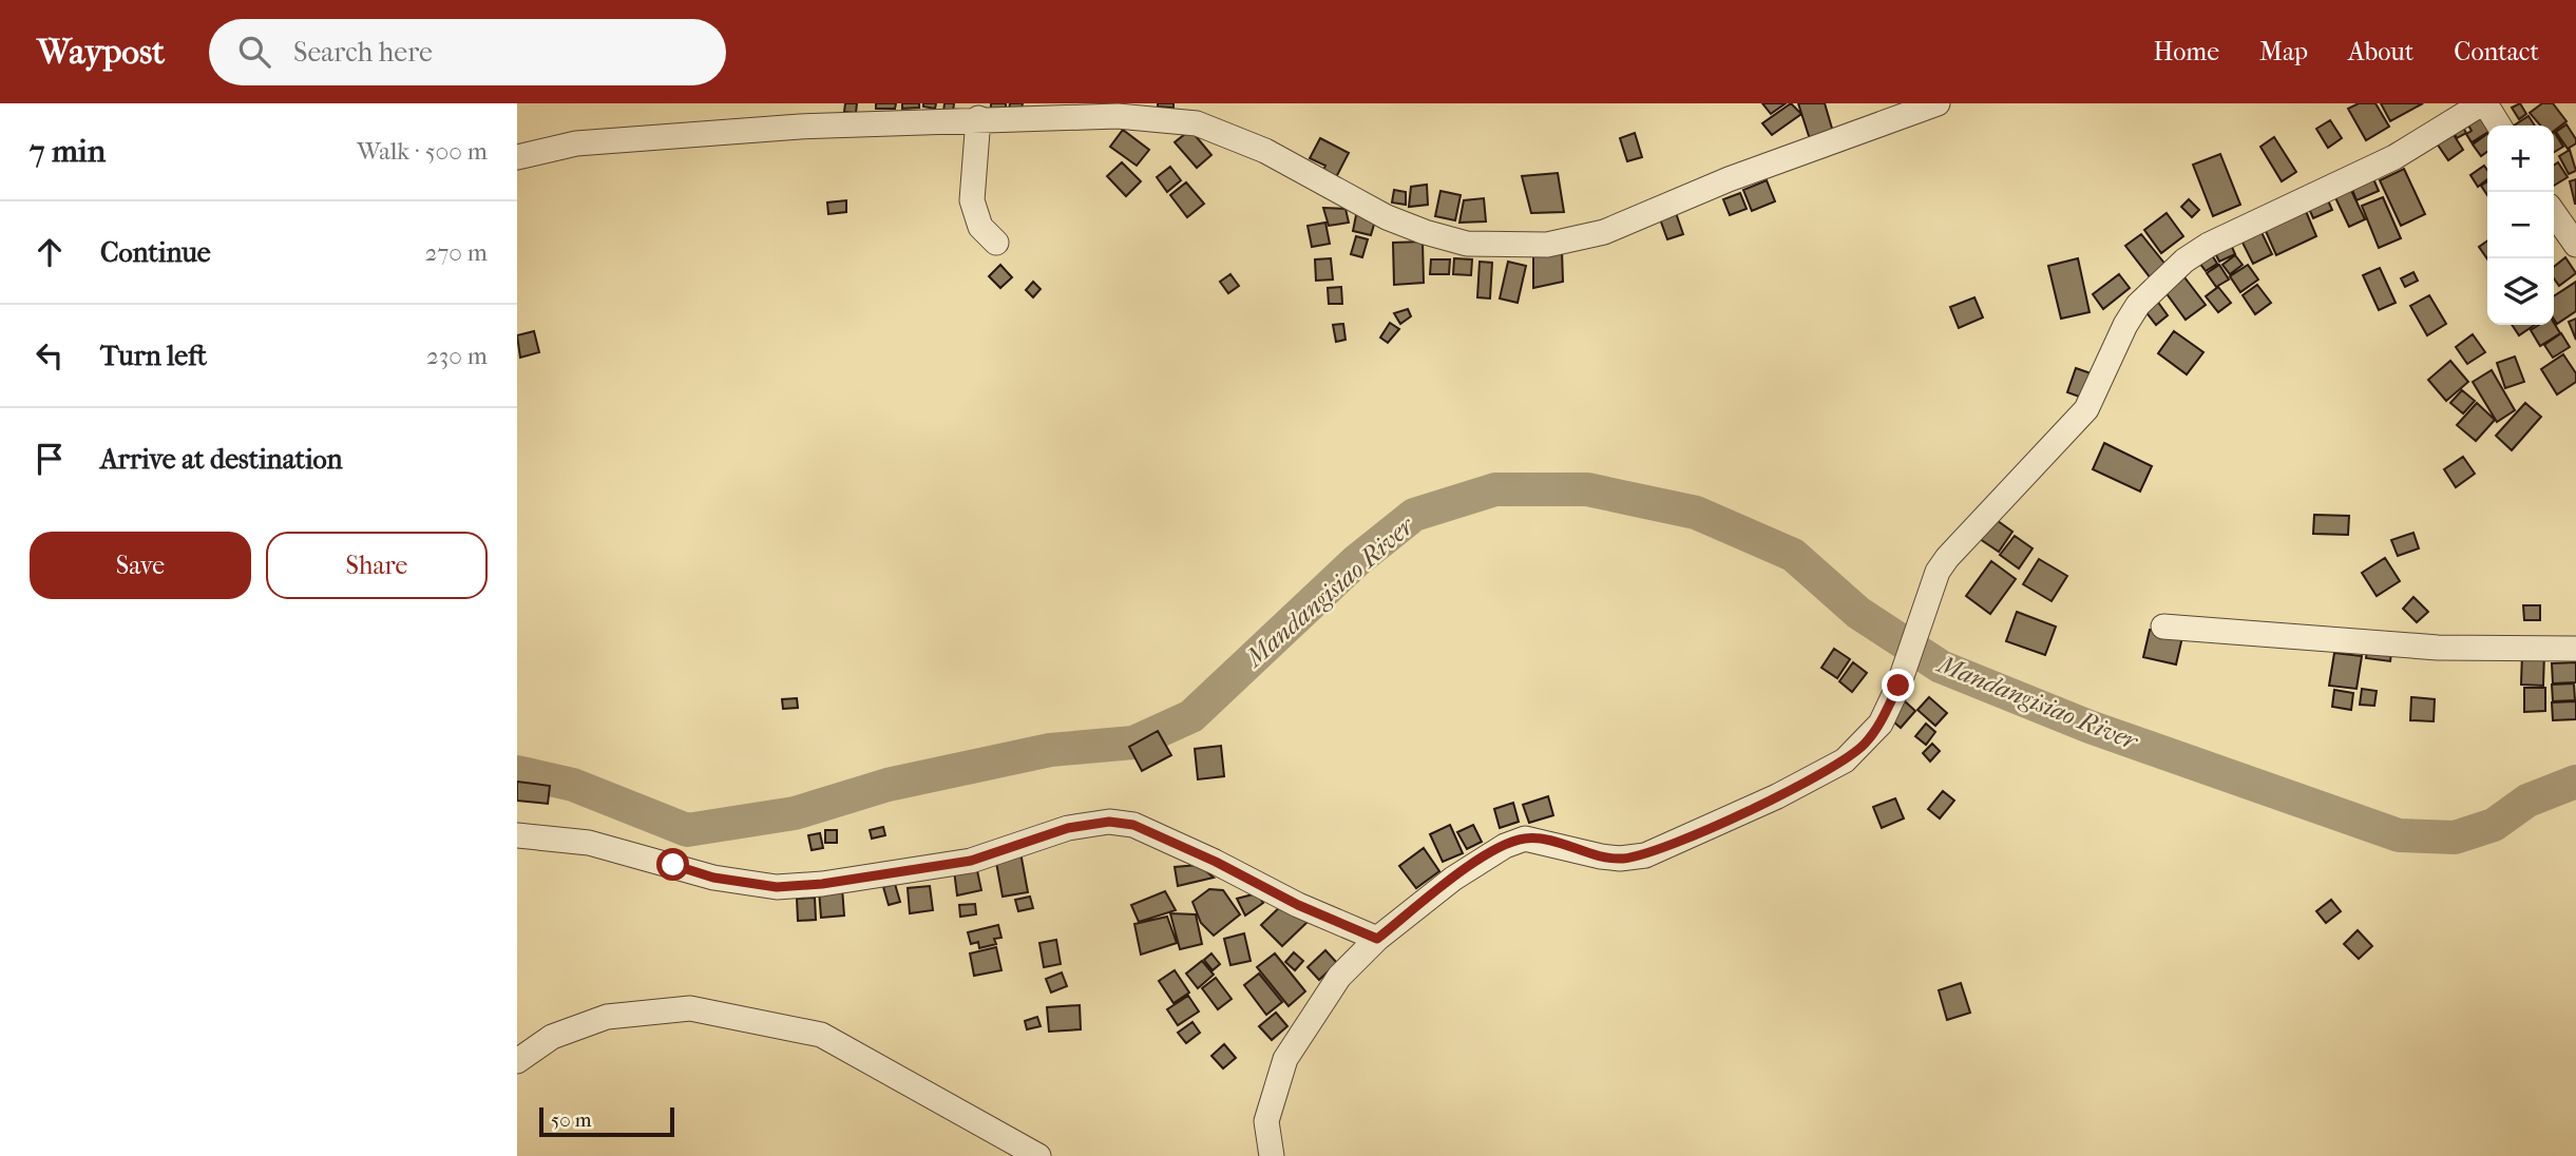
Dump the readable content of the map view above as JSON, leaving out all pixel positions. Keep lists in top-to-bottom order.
{
  "water": ["Mandangisiao River"],
  "scale_bar": "50 m",
  "page": {
    "header": "Waypost",
    "search": "Search here",
    "nav": [
      "Home",
      "Map",
      "About",
      "Contact"
    ],
    "heading": ["7 min", "Walk · 500 m"],
    "map_buttons": ["+", "−"],
    "list": [
      ["Continue", "270 m"],
      ["Turn left", "230 m"],
      "Arrive at destination"
    ],
    "buttons": ["Save", "Share"],
    "scale": "50 m"
  }
}
